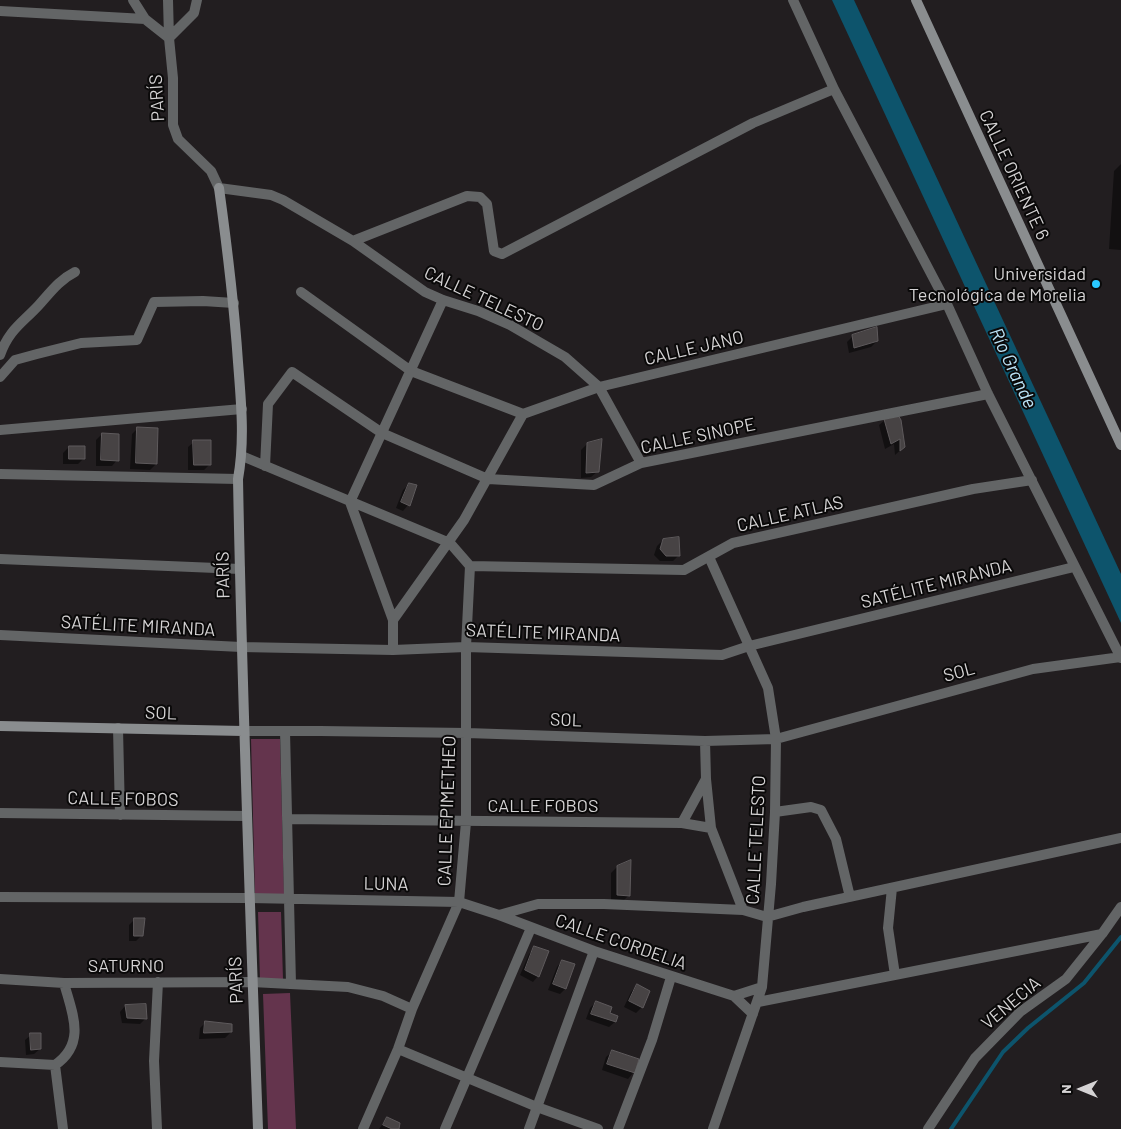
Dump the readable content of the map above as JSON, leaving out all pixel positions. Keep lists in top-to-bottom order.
{
  "streets": {
    "street": [
      "PARÍS",
      "CALLE ORIENTE 6",
      "CALLE TELESTO",
      "CALLE JANO",
      "CALLE SINOPE",
      "CALLE ATLAS",
      "SATÉLITE MIRANDA",
      "SOL",
      "CALLE FOBOS",
      "CALLE EPIMETHEO",
      "LUNA",
      "CALLE CORDELIA",
      "SATURNO",
      "VENECIA"
    ]
  },
  "crossings": [
    ["PARÍS", "CALLE TELESTO"],
    ["PARÍS", "SATÉLITE MIRANDA"],
    ["PARÍS", "SOL"],
    ["PARÍS", "CALLE FOBOS"],
    ["PARÍS", "LUNA"],
    ["PARÍS", "SATURNO"],
    ["CALLE TELESTO", "CALLE JANO"],
    ["CALLE TELESTO", "CALLE SINOPE"],
    ["CALLE TELESTO", "CALLE ATLAS"],
    ["CALLE TELESTO", "SATÉLITE MIRANDA"],
    ["CALLE TELESTO", "SOL"],
    ["CALLE TELESTO", "CALLE CORDELIA"],
    ["CALLE ATLAS", "CALLE EPIMETHEO"],
    ["SATÉLITE MIRANDA", "CALLE EPIMETHEO"],
    ["SOL", "CALLE EPIMETHEO"],
    ["CALLE FOBOS", "CALLE EPIMETHEO"],
    ["CALLE EPIMETHEO", "LUNA"],
    ["CALLE EPIMETHEO", "SATURNO"],
    ["LUNA", "CALLE CORDELIA"]
  ],
  "water": ["Río Grande"],
  "places": ["Universidad Tecnológica de Morelia"],
  "north": "left"
}
